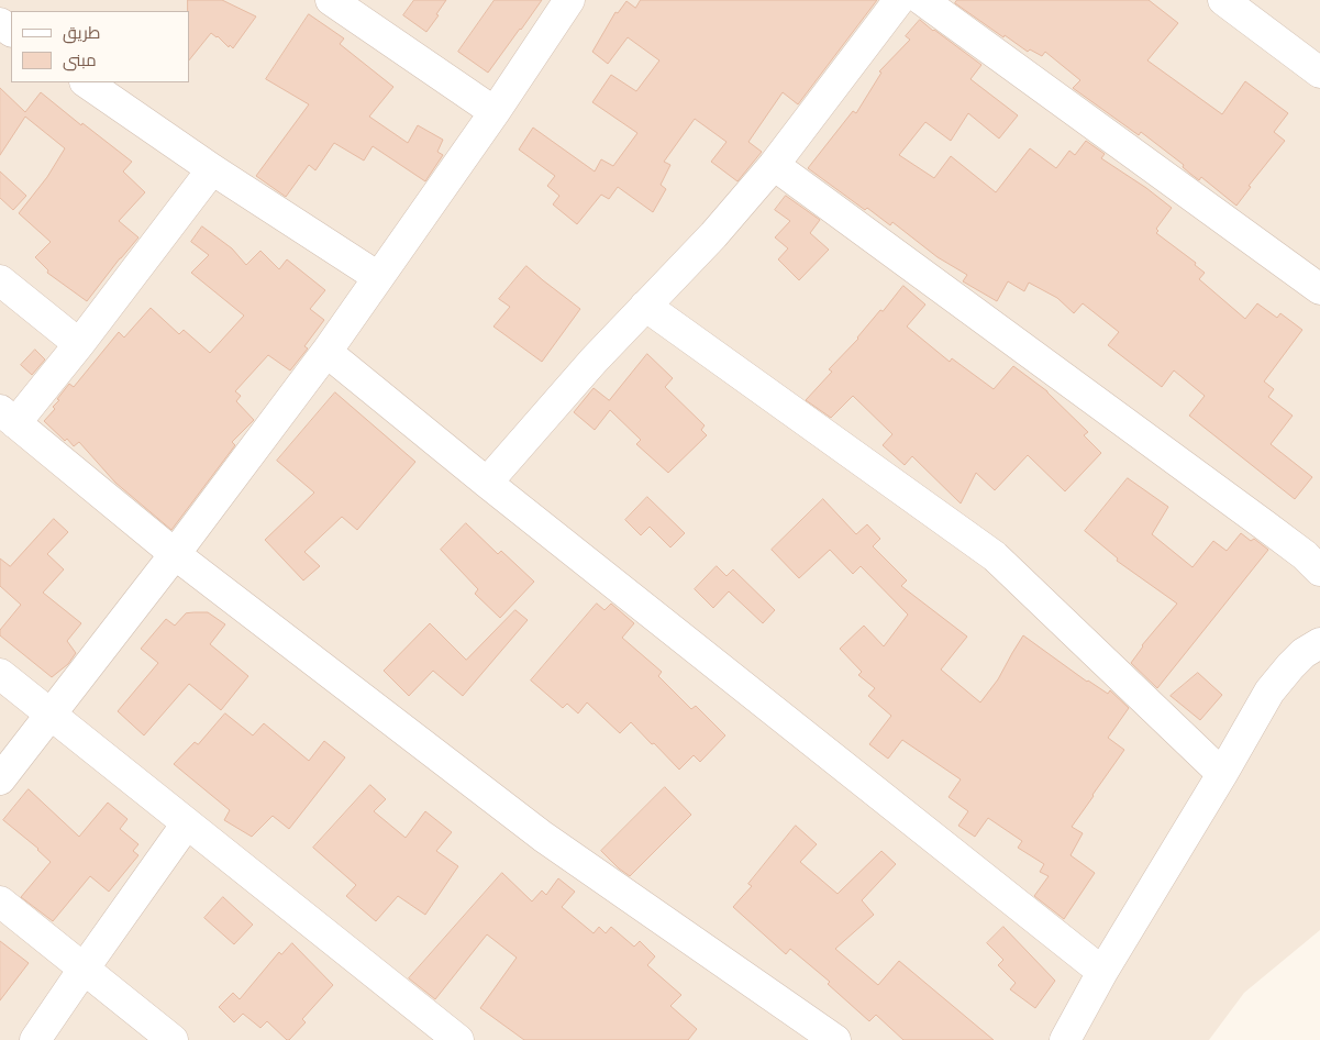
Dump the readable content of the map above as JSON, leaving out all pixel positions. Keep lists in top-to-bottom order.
{
  "legend": ["طريق", "مبنى"]
}
